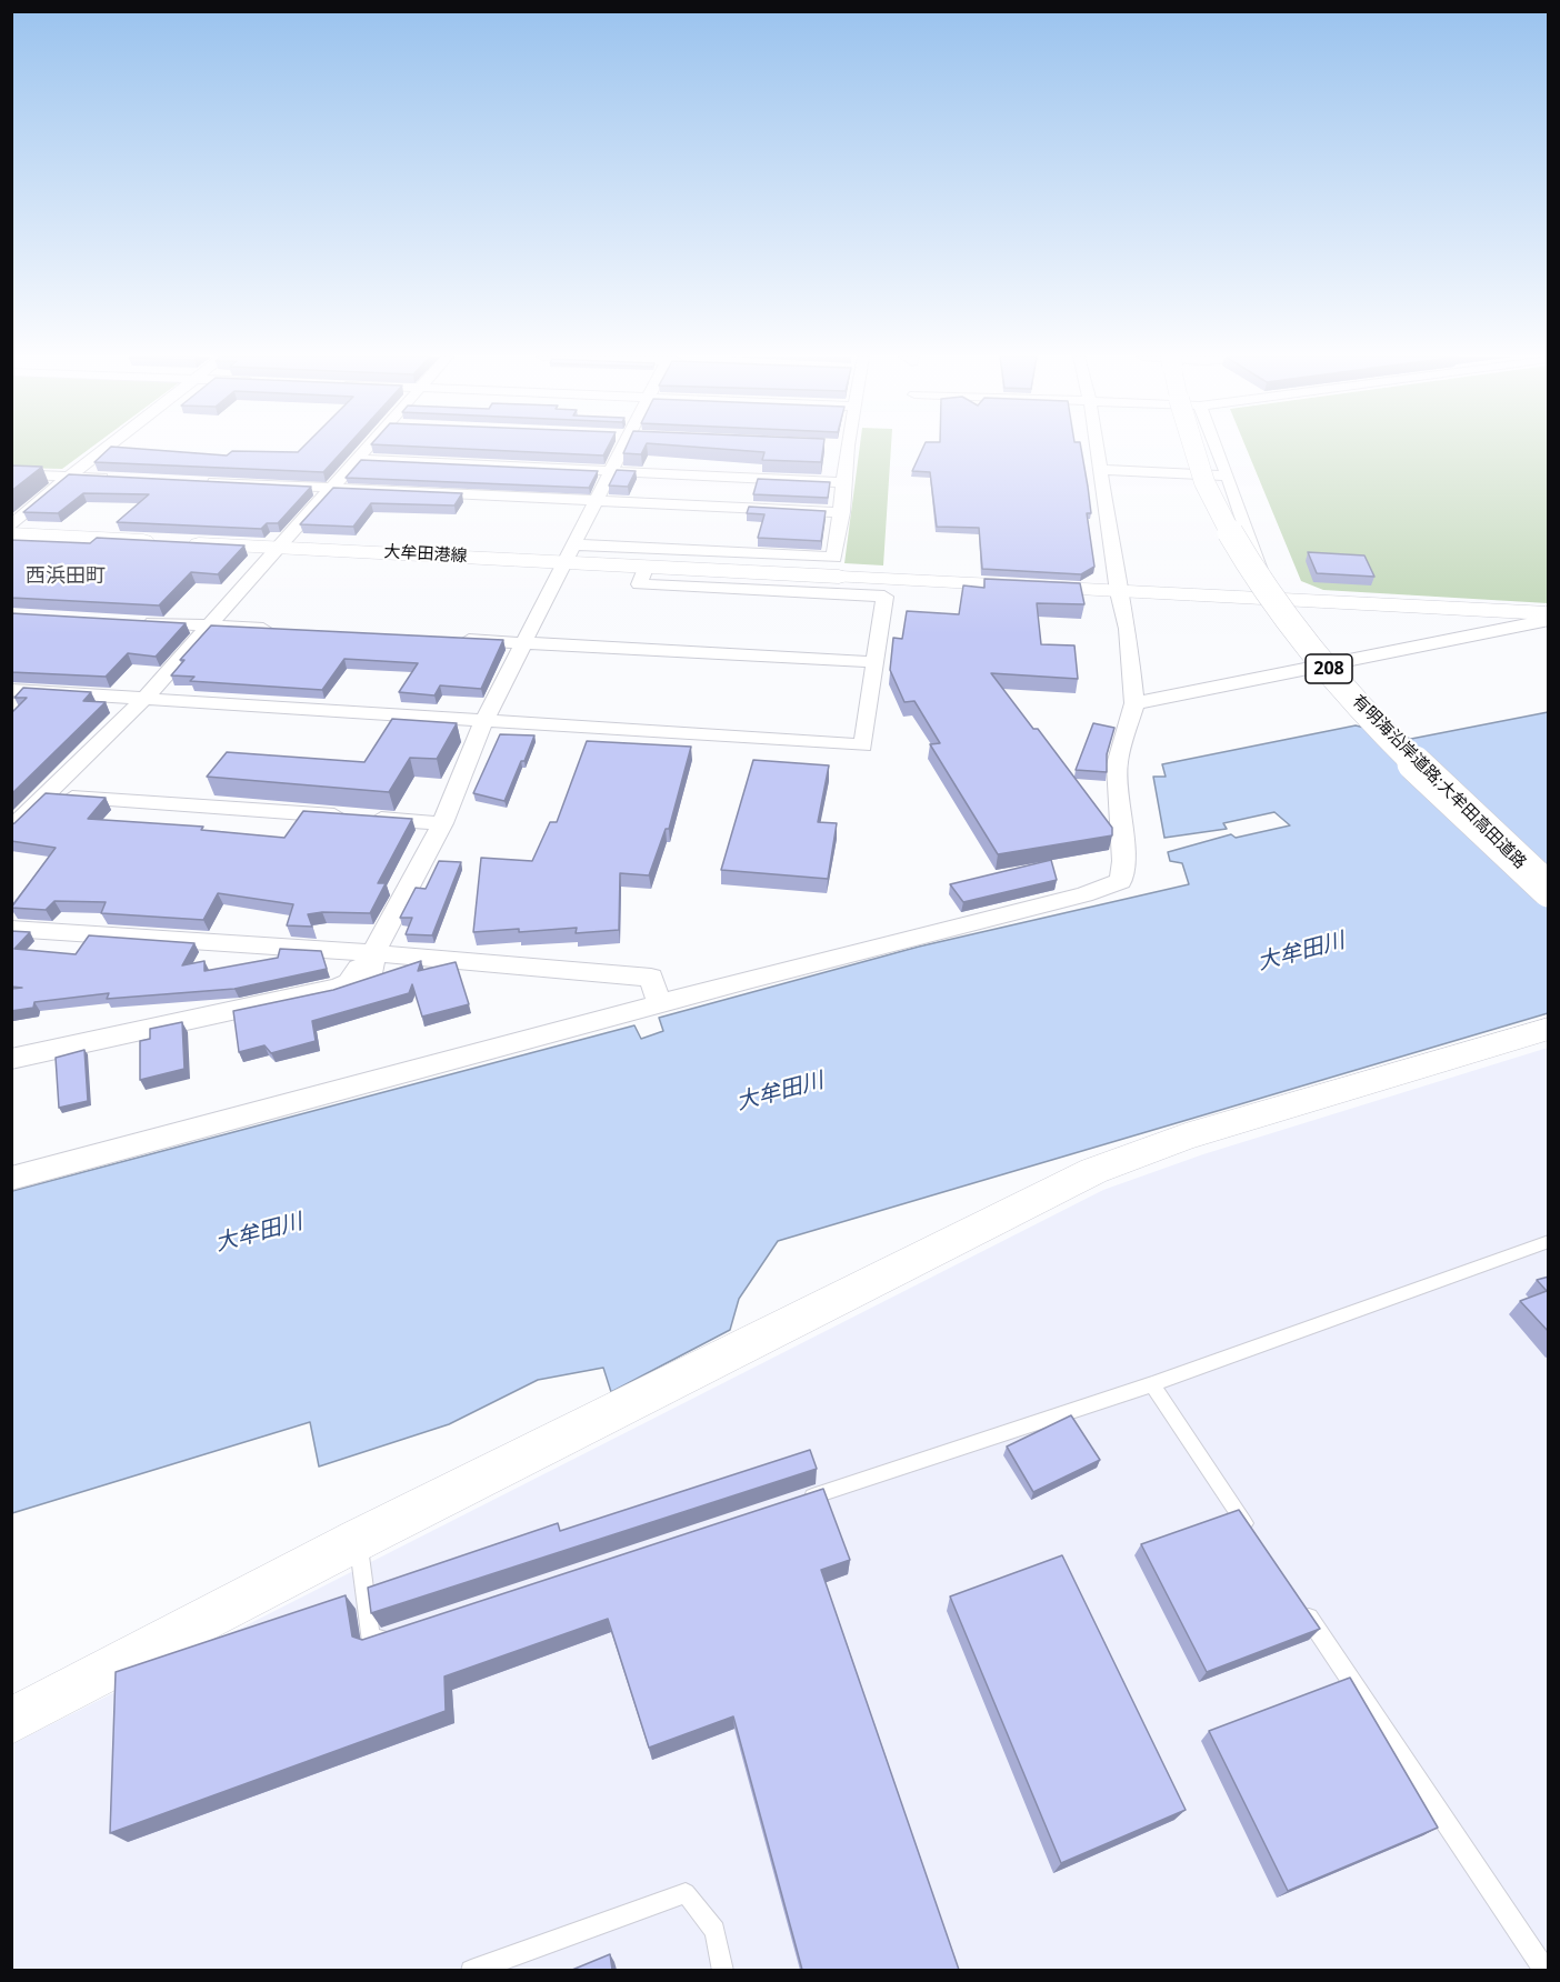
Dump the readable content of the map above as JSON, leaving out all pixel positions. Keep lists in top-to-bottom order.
{
  "streets": {
    "highway": ["208", "有明海沿岸道路;大牟田高田道路"],
    "main road": ["大牟田港線"]
  },
  "districts": ["西浜田町"],
  "water": ["大牟田川"]
}
